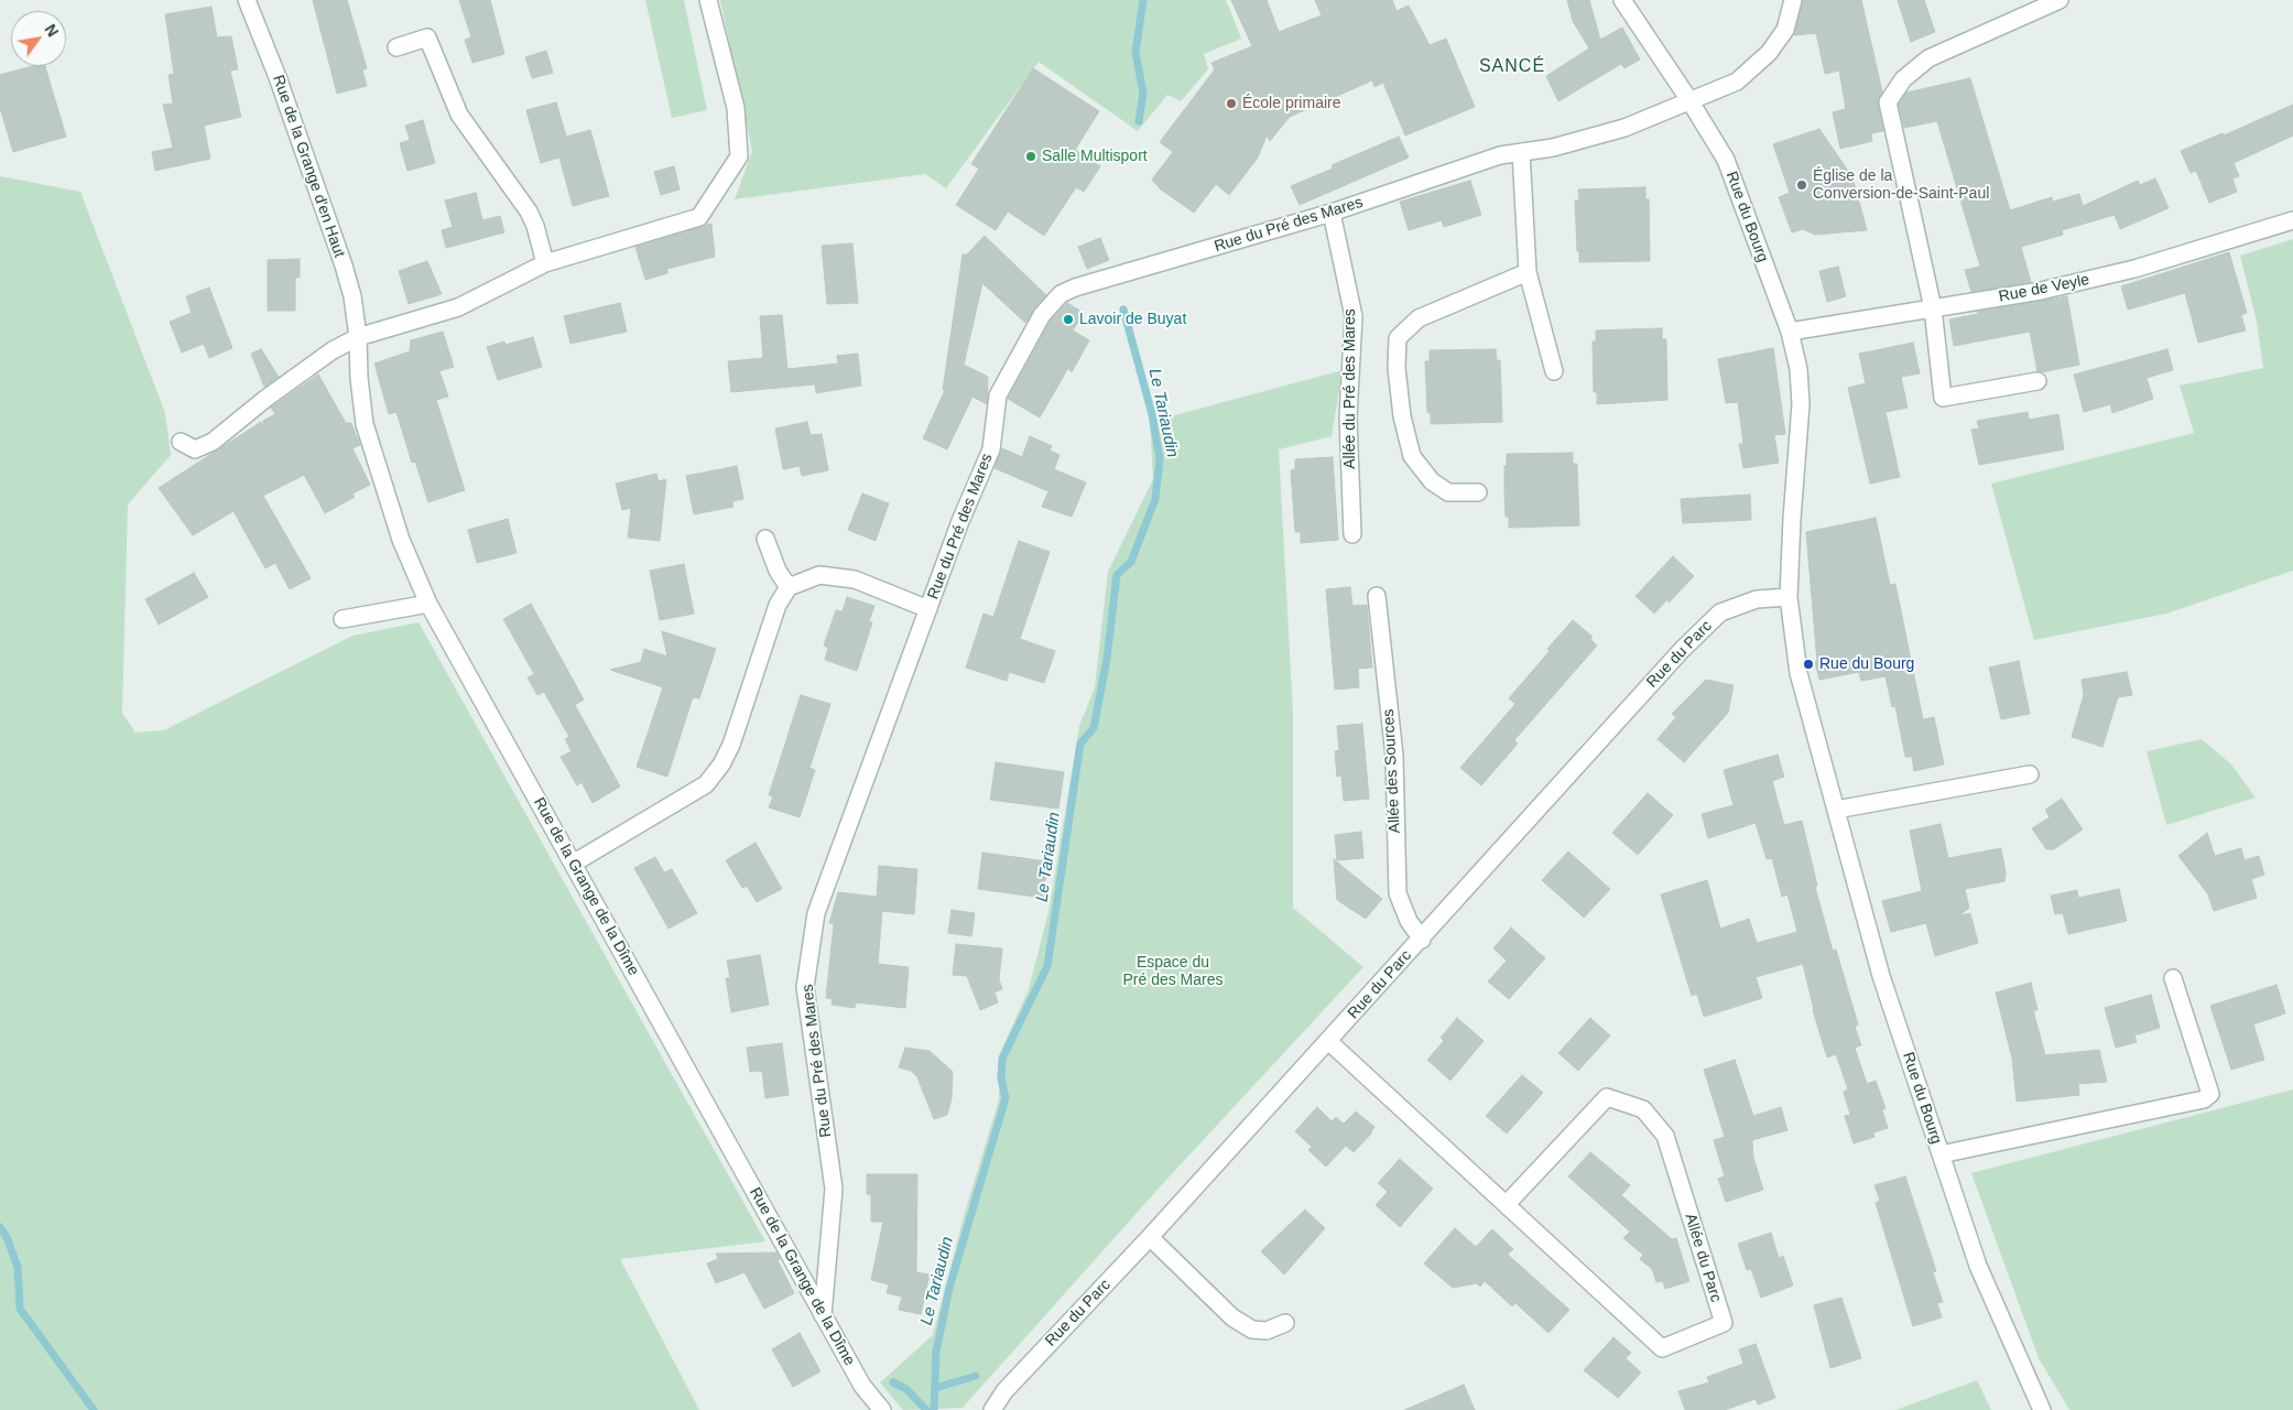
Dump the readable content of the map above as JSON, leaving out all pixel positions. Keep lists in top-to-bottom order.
{
  "streets": {
    "street": [
      "Rue de la Grange d'en Haut",
      "Rue du Bourg",
      "Rue du Pré des Mares",
      "Rue de Veyle",
      "Allée du Pré des Mares",
      "Rue du Parc",
      "Allée des Sources",
      "Rue de la Grange de la Dîme",
      "Allée du Parc"
    ]
  },
  "crossings": [
    ["Rue de la Grange d'en Haut", "Rue de la Grange de la Dîme"],
    ["Rue du Bourg", "Rue du Pré des Mares"],
    ["Rue du Bourg", "Rue de Veyle"],
    ["Rue du Bourg", "Rue du Parc"],
    ["Rue du Pré des Mares", "Allée du Pré des Mares"],
    ["Rue du Pré des Mares", "Rue de la Grange de la Dîme"],
    ["Rue du Parc", "Allée des Sources"],
    ["Rue du Parc", "Allée du Parc"]
  ],
  "districts": ["SANCÉ"],
  "water": ["Le Tariaudin"],
  "parks": ["Espace du Pré des Mares"],
  "places": [
    "École primaire",
    "Salle Multisport",
    "Église de la Conversion-de-Saint-Paul",
    "Lavoir de Buyat",
    "Rue du Bourg"
  ],
  "north": "top right"
}
